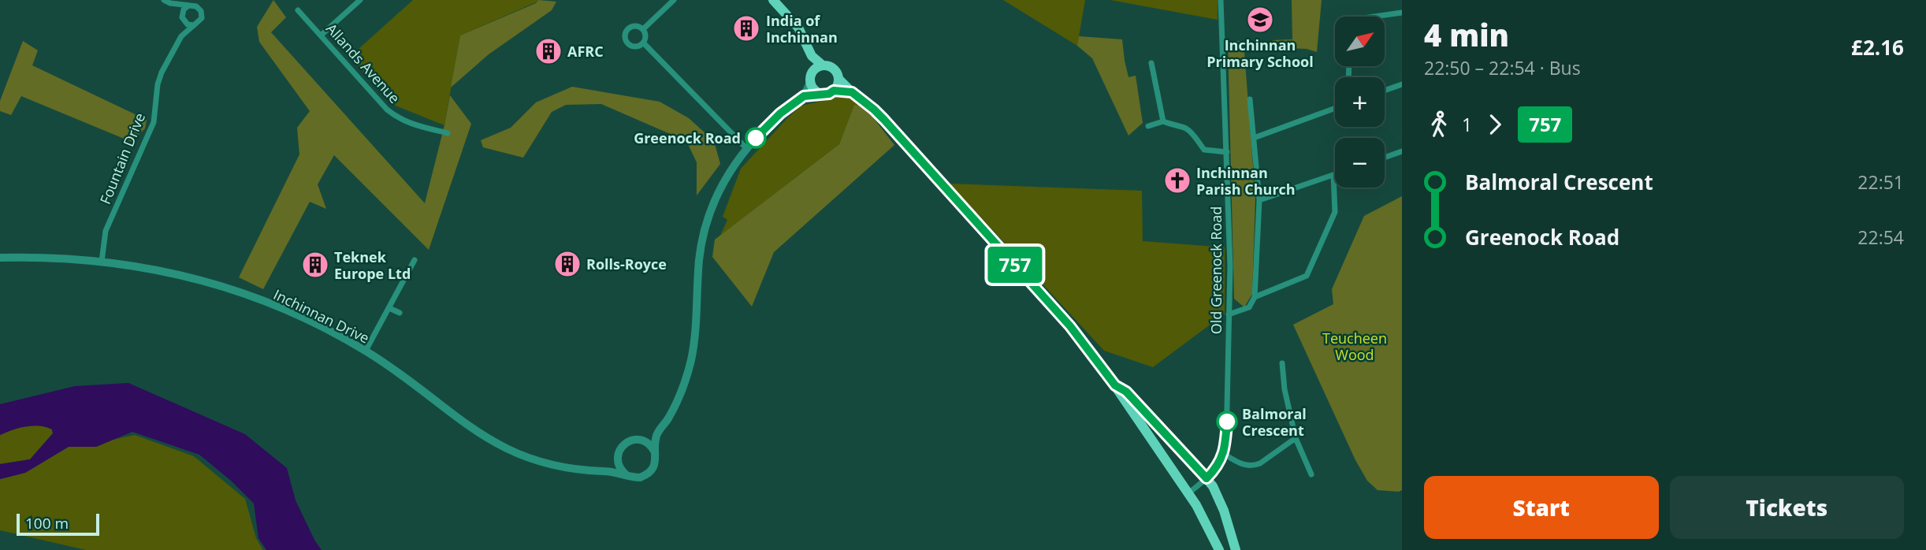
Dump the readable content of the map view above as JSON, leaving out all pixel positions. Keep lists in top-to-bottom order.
{
  "streets": {
    "street": [
      "Allands Avenue",
      "Fountain Drive",
      "Old Greenock Road",
      "Inchinnan Drive"
    ]
  },
  "crossings": [
    ["Fountain Drive", "Inchinnan Drive"]
  ],
  "parks": ["Teucheen Wood"],
  "places": {
    "school or university": ["Inchinnan Primary School"],
    "building": [
      "India of Inchinnan",
      "AFRC",
      "Rolls-Royce",
      "Teknek Europe Ltd"
    ],
    "other": ["Greenock Road", "Balmoral Crescent"],
    "church": ["Inchinnan Parish Church"]
  },
  "lines": ["bus line 757"],
  "scale_bar": "100 m",
  "north": "top right",
  "page": {
    "on_map": "757",
    "heading": ["4 min", "22:50 – 22:54 · Bus", "£2.16"],
    "map_buttons": ["+", "−"],
    "legs": ["1", "757"],
    "list": [
      {
        "name": "Balmoral Crescent",
        "value": "22:51"
      },
      {
        "name": "Greenock Road",
        "value": "22:54"
      }
    ],
    "buttons": ["Start", "Tickets"],
    "scale": "100 m"
  }
}
